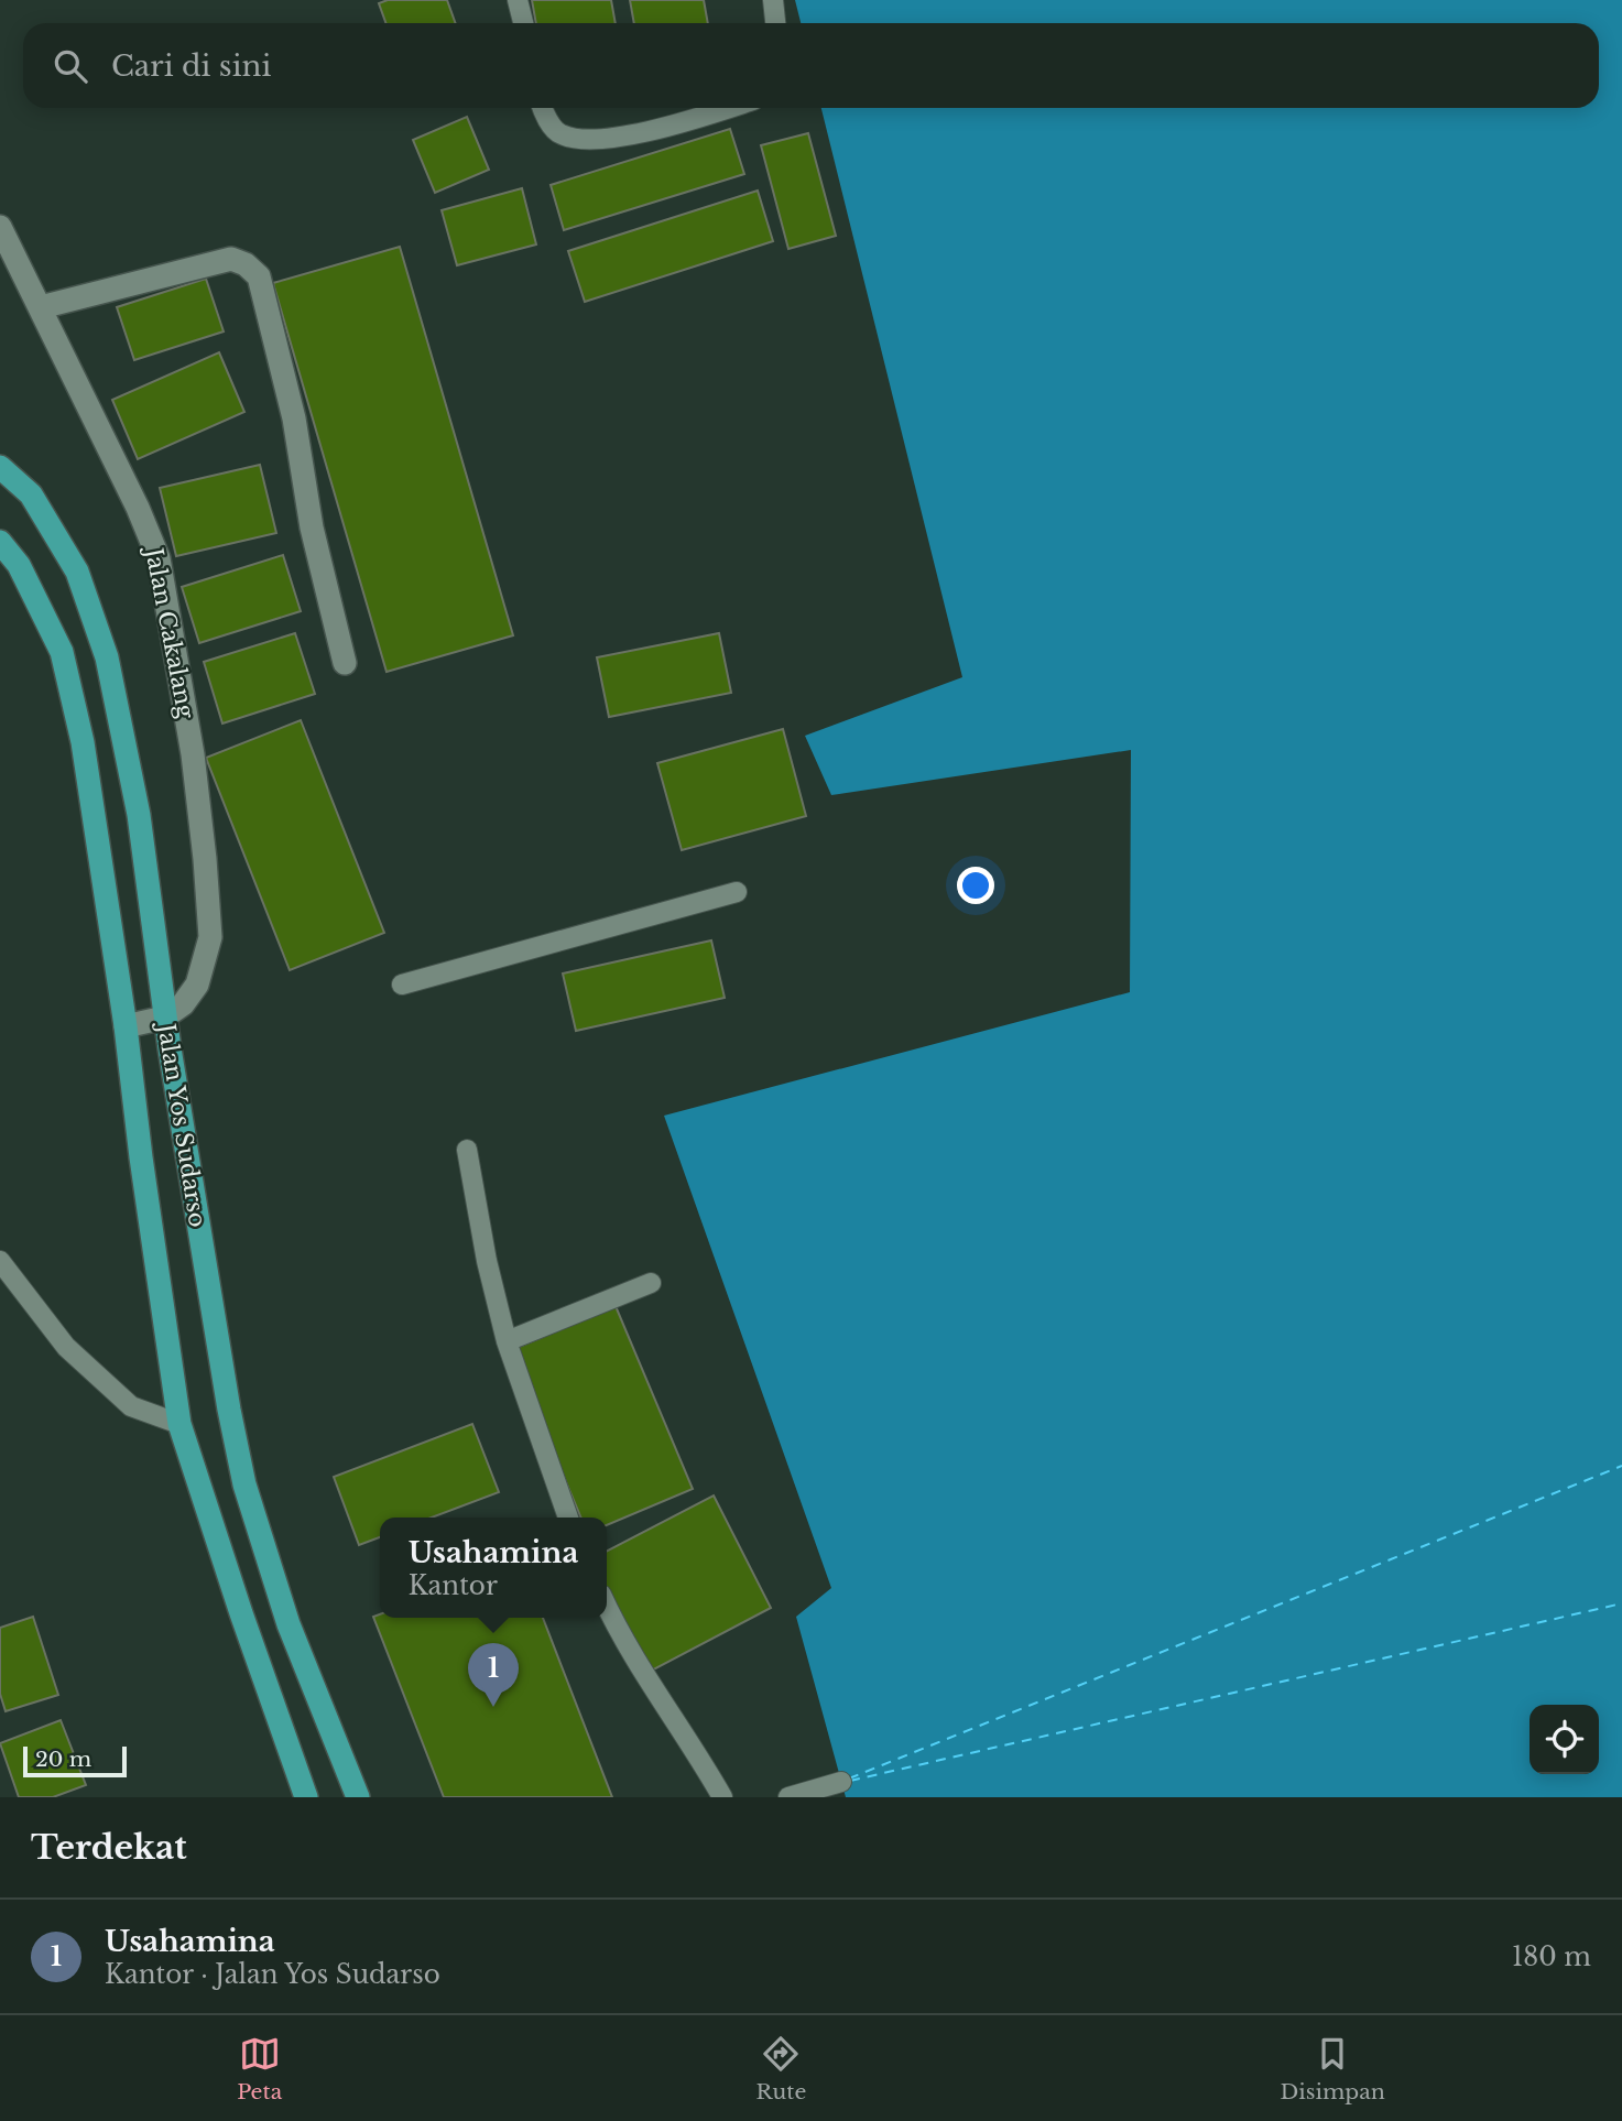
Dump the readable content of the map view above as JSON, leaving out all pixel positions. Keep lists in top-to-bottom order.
{
  "streets": {
    "highway": ["Jalan Yos Sudarso"],
    "street": ["Jalan Cakalang"]
  },
  "crossings": [
    ["Jalan Cakalang", "Jalan Yos Sudarso"]
  ],
  "scale_bar": "20 m",
  "page": {
    "search": "Cari di sini",
    "popup": ["Usahamina", "Kantor"],
    "pins": "1",
    "scale": "20 m",
    "heading": "Terdekat",
    "list": [
      {
        "mark": "1",
        "name": "Usahamina",
        "note": "Kantor · Jalan Yos Sudarso",
        "value": "180 m"
      }
    ],
    "nav": ["Peta", "Rute", "Disimpan"]
  }
}
